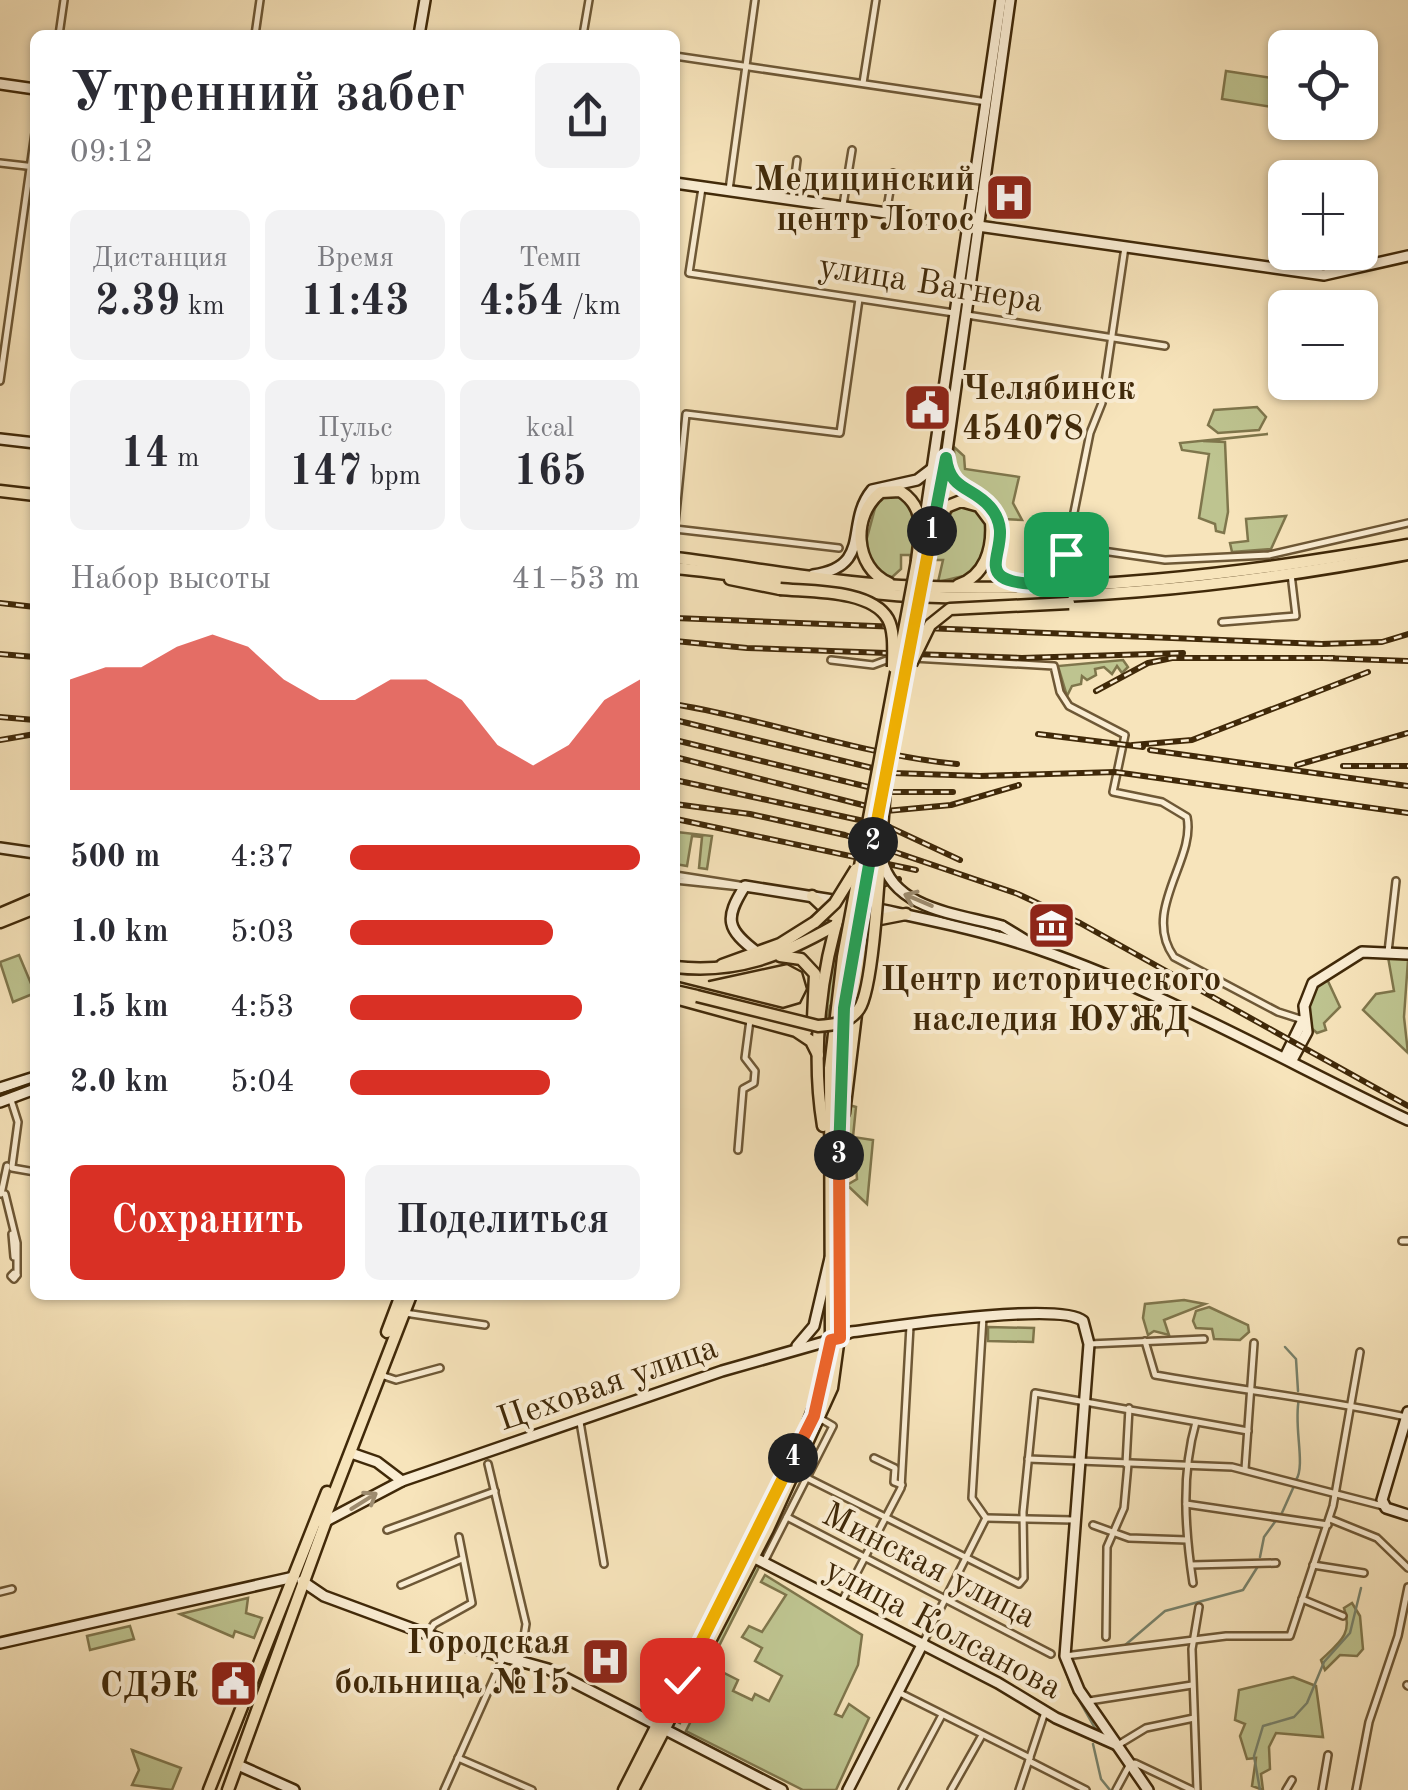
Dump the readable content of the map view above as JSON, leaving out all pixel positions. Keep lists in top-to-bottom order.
{
  "streets": {
    "main road": ["Цеховая улица", "улица Колсанова"],
    "street": ["улица Вагнера", "Минская улица"]
  },
  "places": {
    "hospital": ["Медицинский центр Лотос", "Городская больница №15"],
    "public building": ["Челябинск 454078", "СДЭК"],
    "museum": ["Центр исторического наследия ЮУЖД"]
  },
  "page": {
    "map_buttons": ["+", "−"],
    "heading": ["Утренний забег", "09:12"],
    "stats": [
      ["Дистанция", "2.39 km"],
      ["Время", "11:43"],
      ["Темп", "4:54 /km"],
      ["14 m"],
      ["Пульс", "147 bpm"],
      ["kcal", "165"]
    ],
    "pins": [
      "1",
      "2",
      "3",
      "4"
    ],
    "chart": ["Набор высоты", "41–53 m"],
    "list": [
      {
        "name": "500 m",
        "note": "4:37"
      },
      {
        "name": "1.0 km",
        "note": "5:03"
      },
      {
        "name": "1.5 km",
        "note": "4:53"
      },
      {
        "name": "2.0 km",
        "note": "5:04"
      }
    ],
    "buttons": ["Сохранить", "Поделиться"]
  }
}
